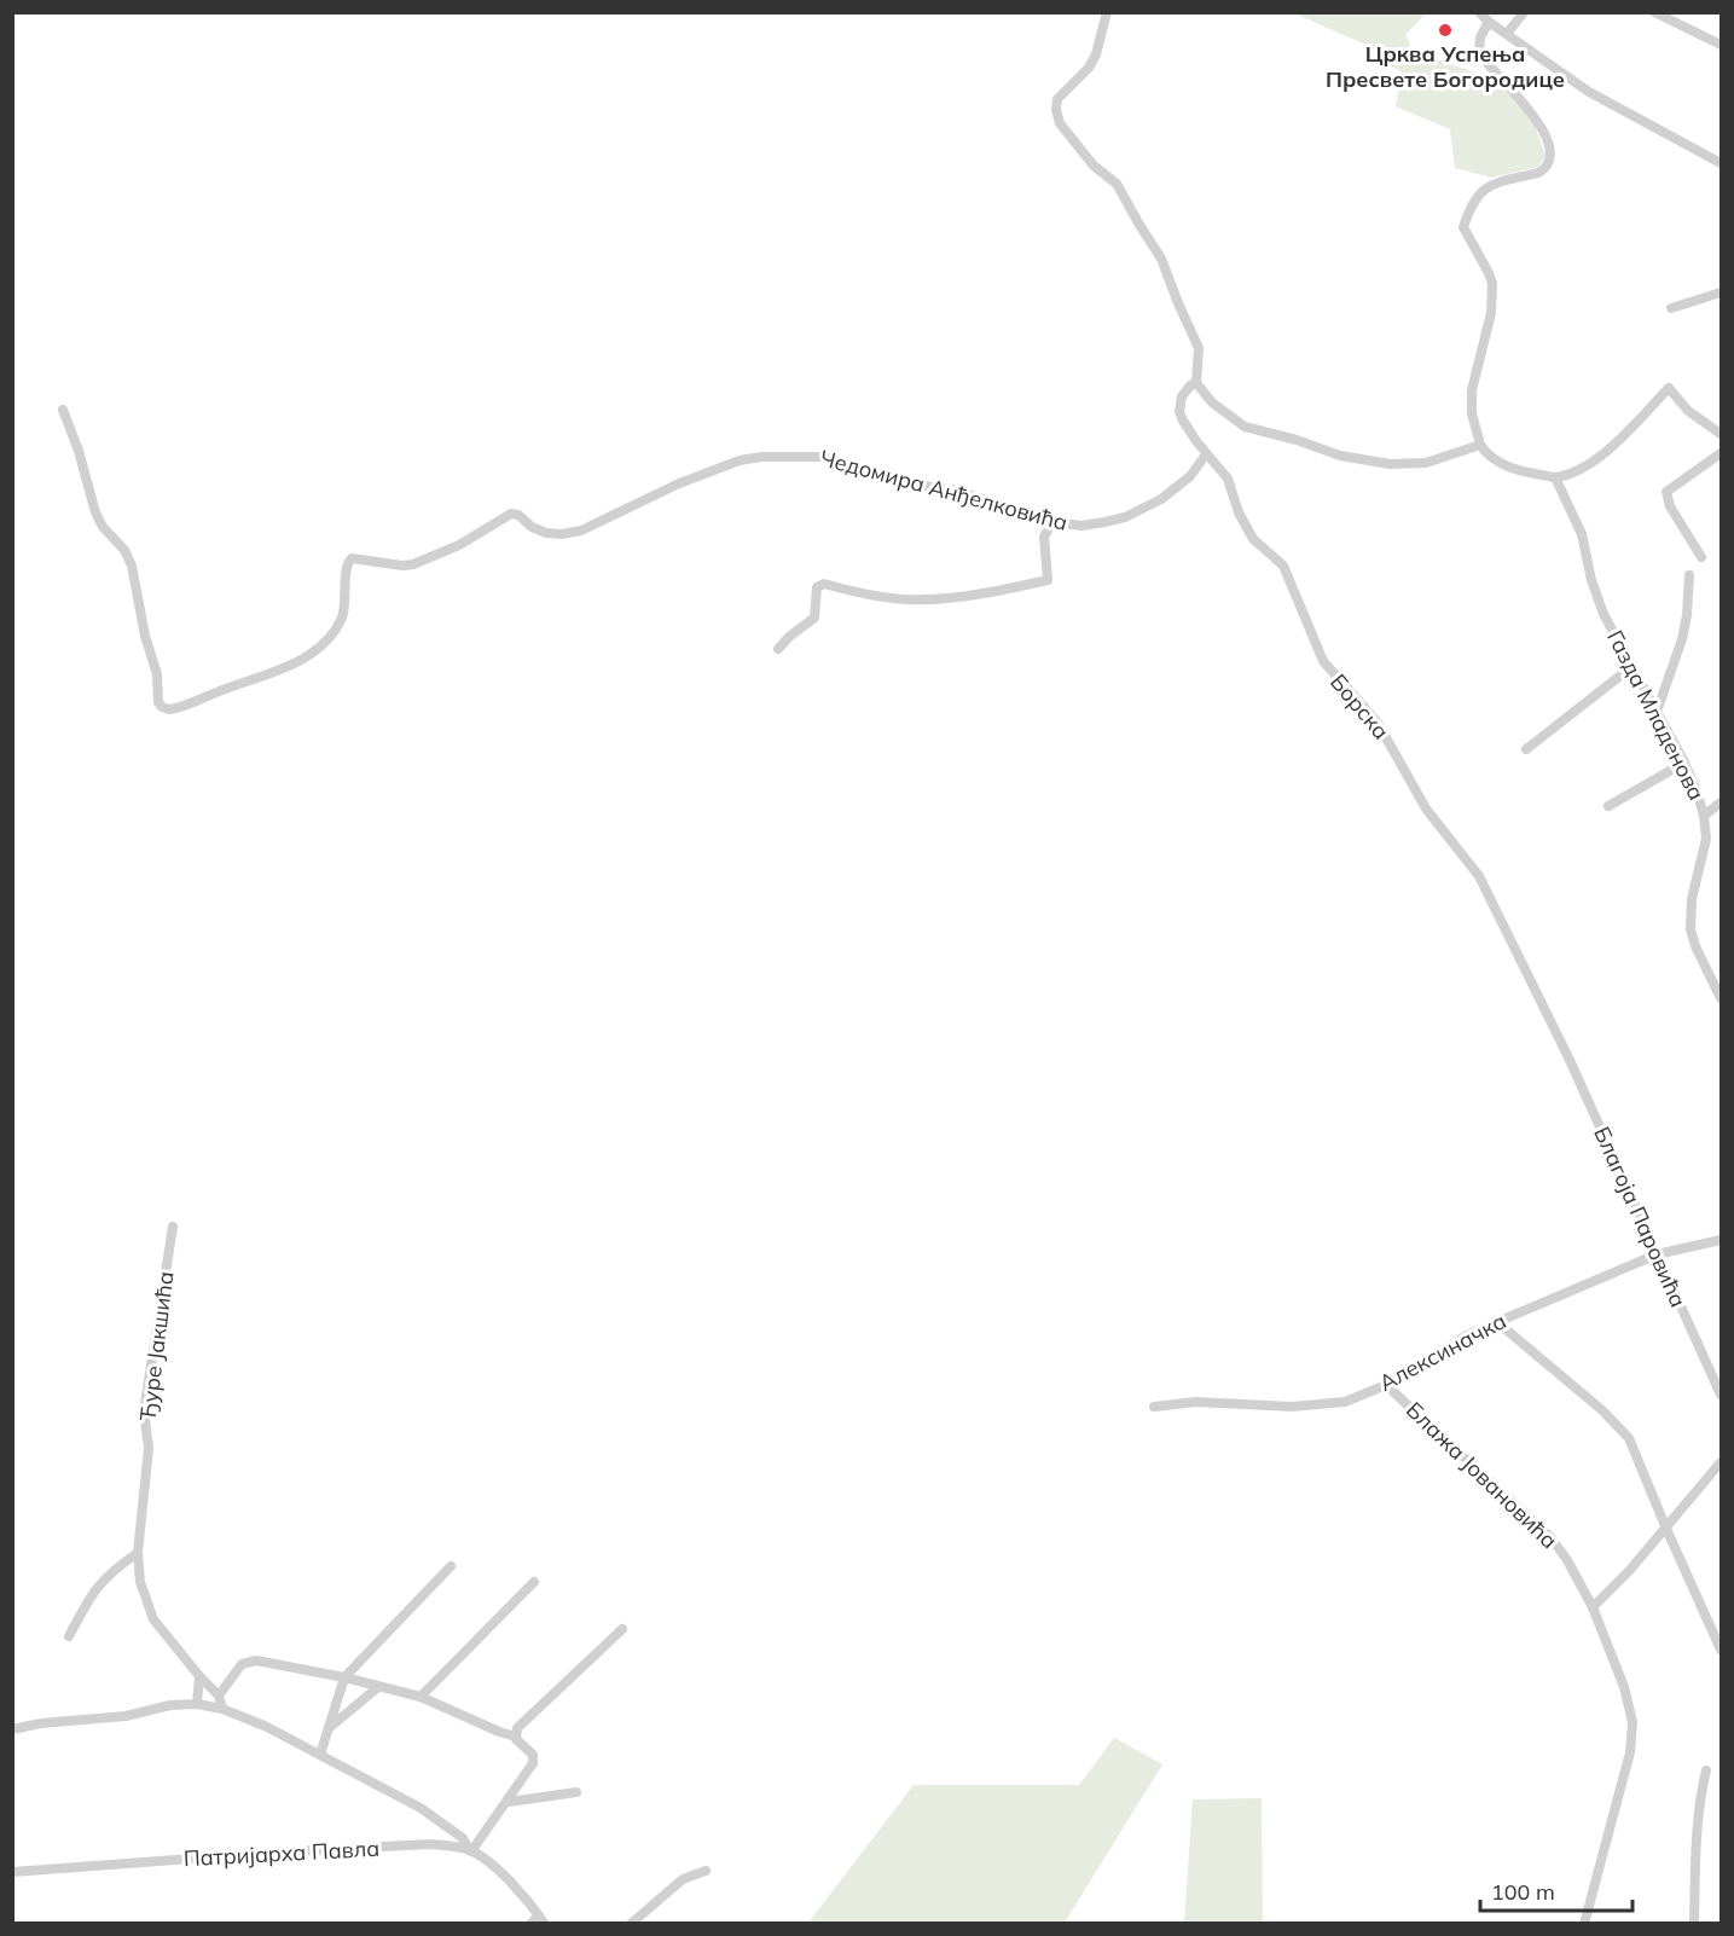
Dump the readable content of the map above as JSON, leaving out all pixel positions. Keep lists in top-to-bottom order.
{
  "streets": {
    "street": [
      "Чедомира Анђелковића",
      "Борска",
      "Газда Младенова",
      "Благоја Паровића",
      "Ђуре Јакшића",
      "Алексиначка",
      "Блажа Јовановића",
      "Патријарха Павла"
    ]
  },
  "crossings": [
    ["Чедомира Анђелковића", "Борска"],
    ["Борска", "Благоја Паровића"],
    ["Благоја Паровића", "Алексиначка"],
    ["Алексиначка", "Блажа Јовановића"]
  ],
  "places": ["Црква Успења Пресвете Богородице"],
  "scale_bar": "100 m"
}
